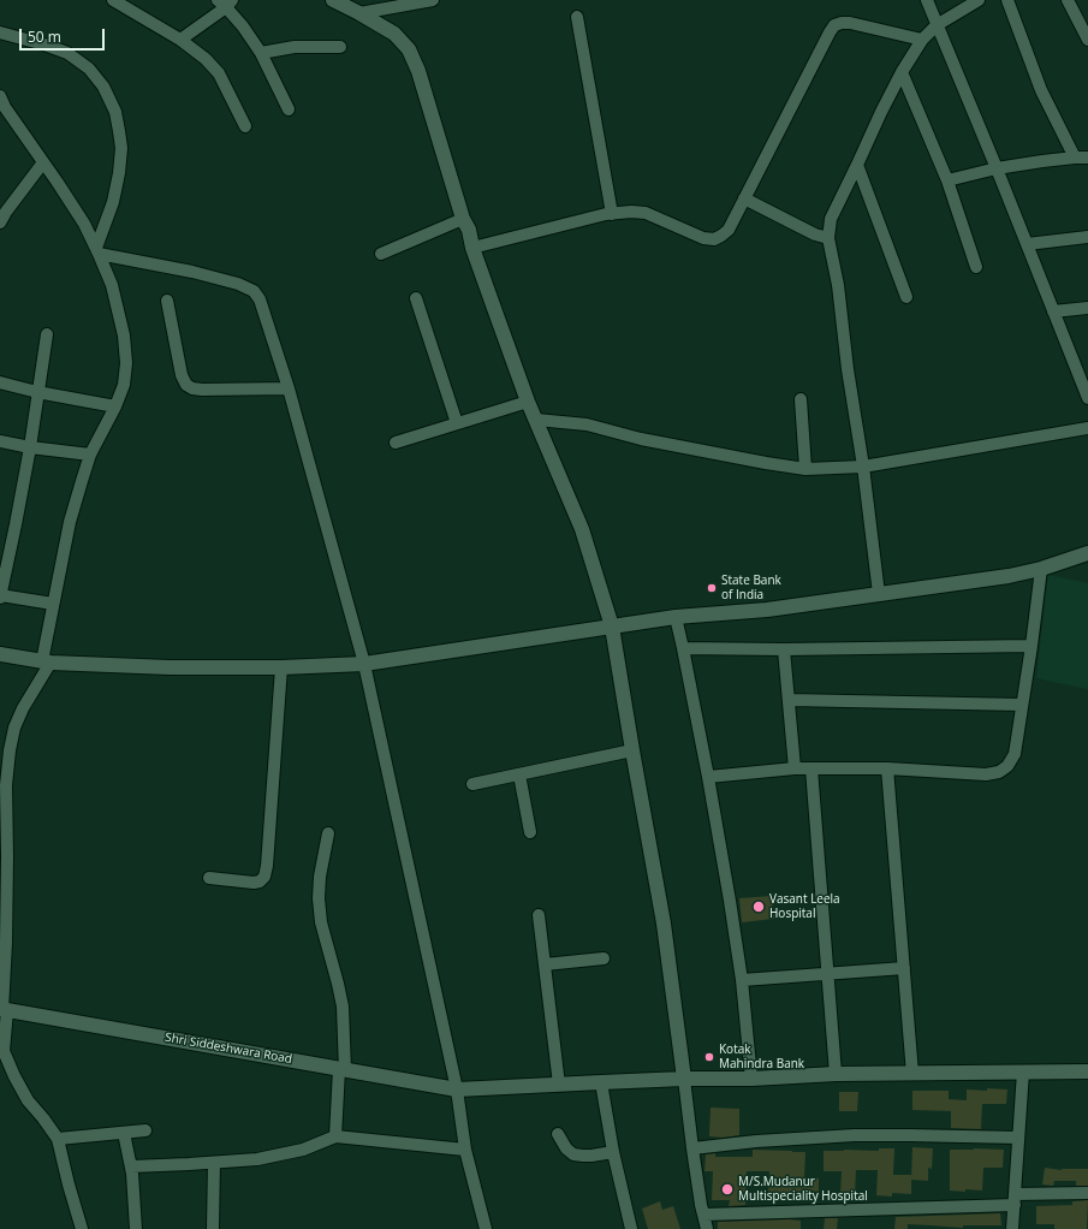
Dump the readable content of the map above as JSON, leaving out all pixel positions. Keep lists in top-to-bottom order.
{
  "streets": {
    "street": ["Shri Siddeshwara Road"]
  },
  "places": [
    "State Bank of India",
    "Vasant Leela Hospital",
    "Kotak Mahindra Bank",
    "M/S.Mudanur Multispeciality Hospital"
  ],
  "scale_bar": "50 m"
}
